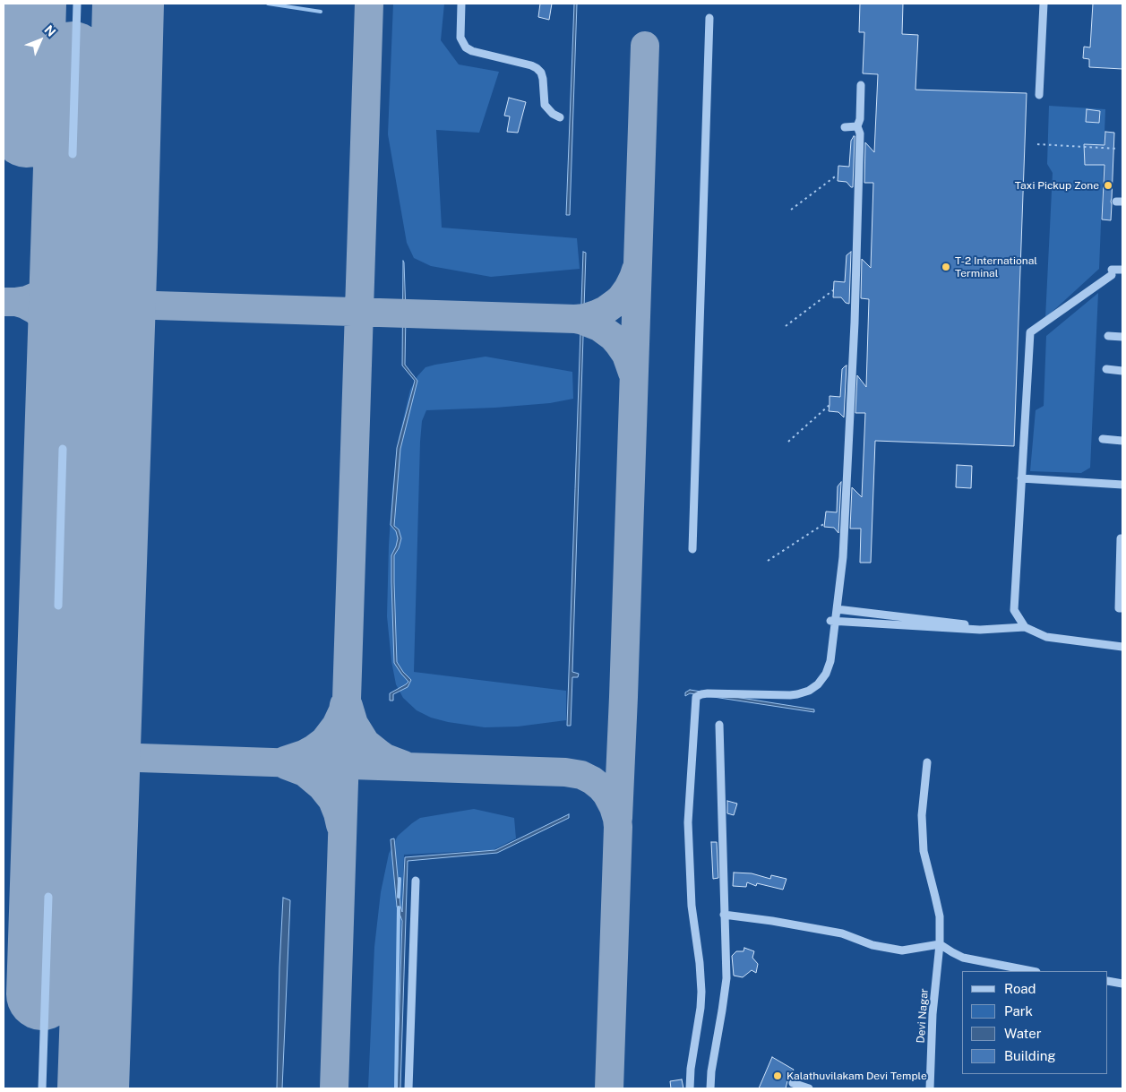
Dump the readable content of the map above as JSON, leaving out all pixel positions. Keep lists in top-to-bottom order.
{
  "streets": {
    "street": ["Devi Nagar"]
  },
  "places": ["Taxi Pickup Zone", "T-2 International Terminal", "Kalathuvilakam Devi Temple"],
  "legend": [
    "Road",
    "Park",
    "Water",
    "Building"
  ],
  "north": "top right"
}
